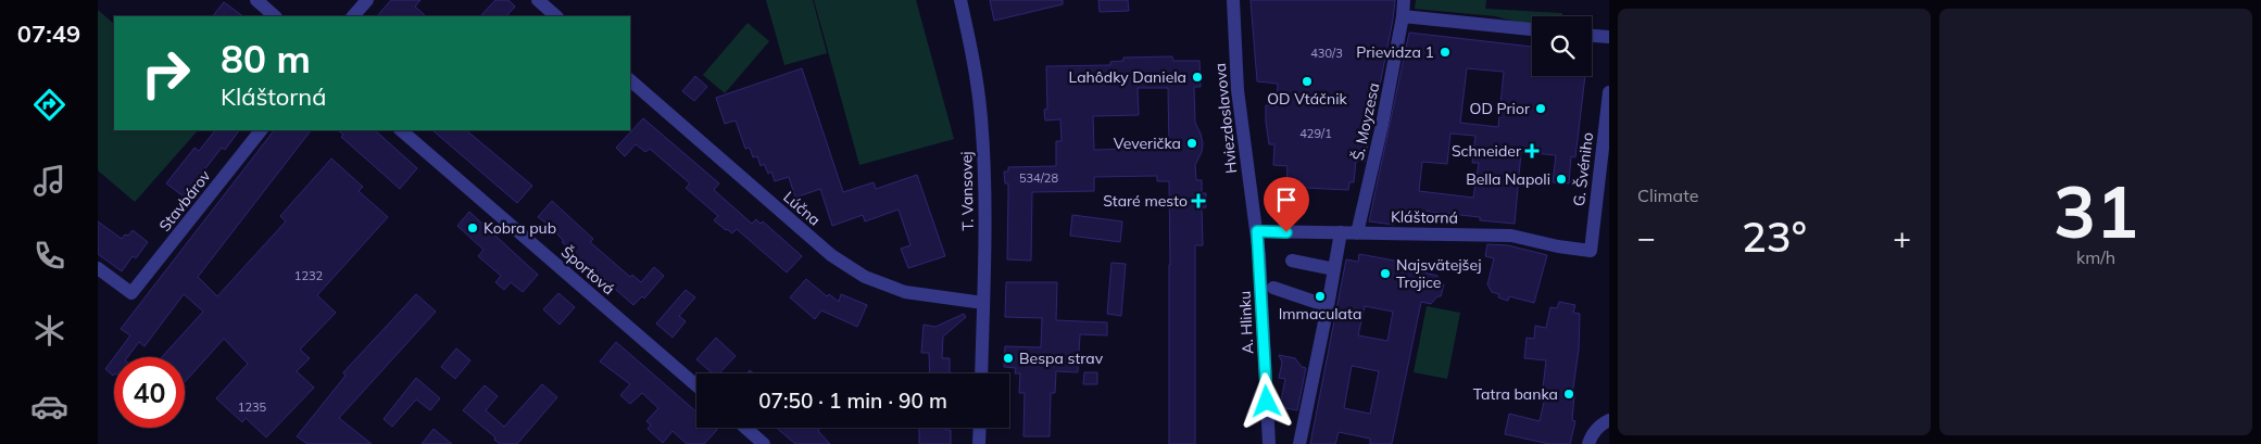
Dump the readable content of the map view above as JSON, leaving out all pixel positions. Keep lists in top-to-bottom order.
{
  "streets": {
    "street": [
      "Hviezdoslavova",
      "Š. Moyzesa",
      "G. Švéniho",
      "T. Vansovej",
      "Stavbárov",
      "Lúčna",
      "Kláštorná",
      "Športová",
      "A. Hlinku"
    ]
  },
  "crossings": [
    ["Hviezdoslavova", "Kláštorná"],
    ["Hviezdoslavova", "A. Hlinku"],
    ["Š. Moyzesa", "Kláštorná"],
    ["G. Švéniho", "Kláštorná"],
    ["T. Vansovej", "Lúčna"],
    ["Kláštorná", "A. Hlinku"]
  ],
  "places": {
    "other": [
      "Prievidza 1",
      "Lahôdky Daniela",
      "OD Vtáčnik",
      "OD Prior",
      "Veverička",
      "Bella Napoli",
      "Kobra pub",
      "Najsvätejšej Trojice",
      "Immaculata",
      "Bespa strav",
      "Tatra banka"
    ],
    "health": ["Schneider", "Staré mesto"]
  },
  "house_numbers": [
    "430/3",
    "429/1",
    "534/28",
    "1232",
    "1235"
  ],
  "page": {
    "tabs": "07:49",
    "tile": [
      "Climate",
      ["31", "km/h"]
    ],
    "turn": ["80 m", "Kláštorná"],
    "heat": ["−", "23°", "+"],
    "limit": "40",
    "trip": "07:50 · 1 min · 90 m"
  }
}
